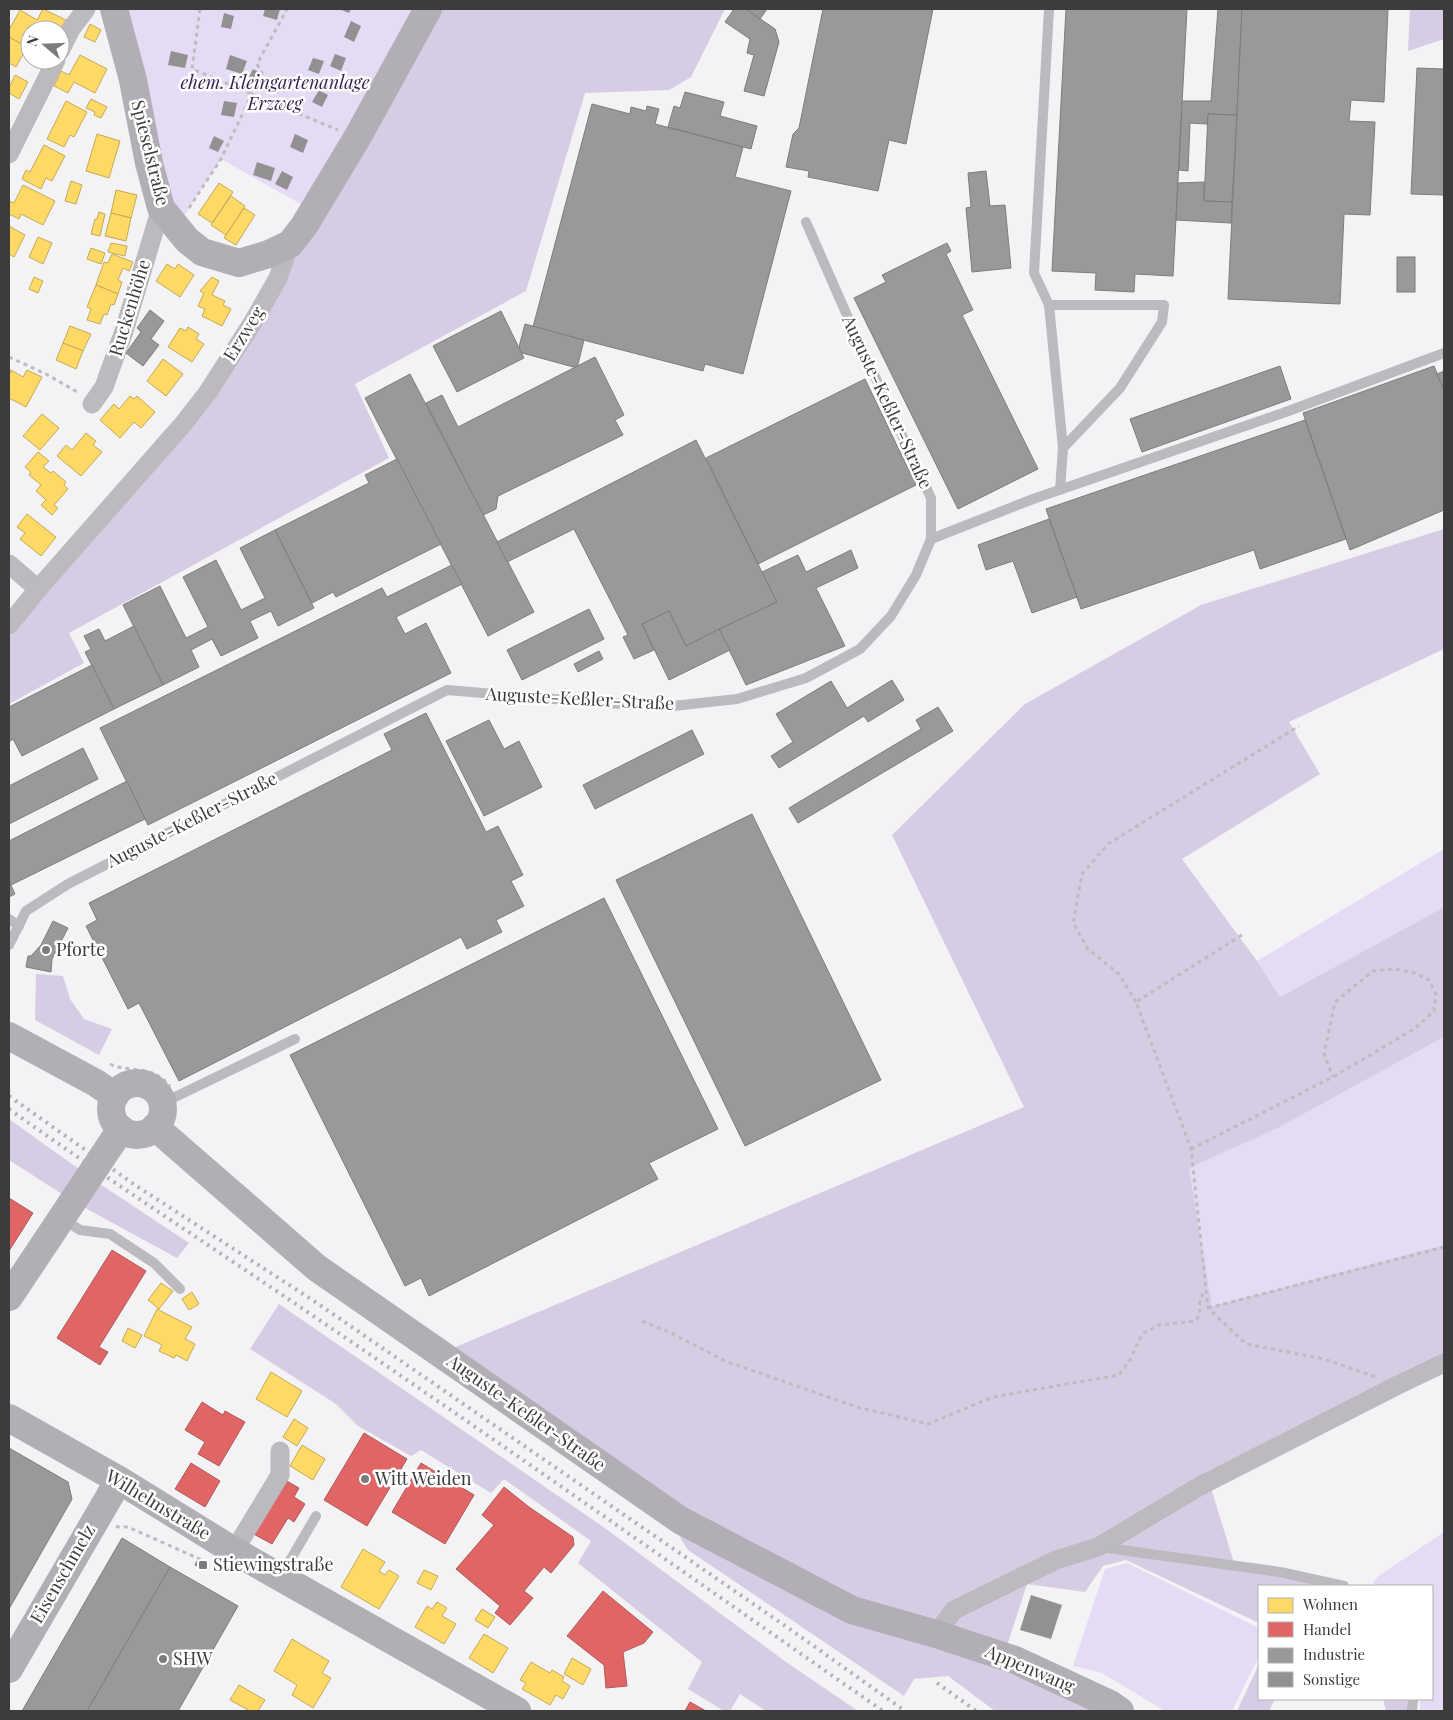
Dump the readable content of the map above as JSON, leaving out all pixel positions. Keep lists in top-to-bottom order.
{
  "streets": {
    "street": [
      "Spieselstraße",
      "Ruckenhöhe",
      "Erzweg",
      "Auguste-Keßler-Straße",
      "Wilhelmstraße",
      "Eisenschmelz",
      "Appenwang"
    ]
  },
  "crossings": [
    ["Spieselstraße", "Ruckenhöhe"],
    ["Spieselstraße", "Erzweg"],
    ["Auguste-Keßler-Straße", "Appenwang"],
    ["Wilhelmstraße", "Eisenschmelz"]
  ],
  "parks": ["ehem. Kleingartenanlage Erzweg"],
  "places": {
    "other": ["Pforte", "Witt Weiden", "SHW"],
    "transit": ["Stiewingstraße"]
  },
  "legend": [
    "Wohnen",
    "Handel",
    "Industrie",
    "Sonstige"
  ],
  "north": "left"
}
